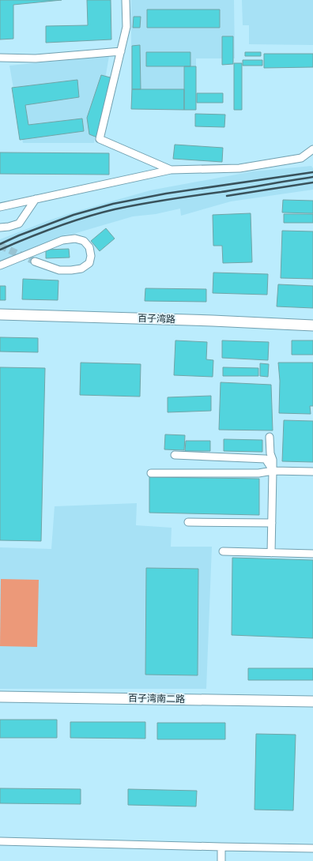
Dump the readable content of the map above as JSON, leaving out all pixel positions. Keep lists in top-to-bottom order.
{
  "streets": {
    "street": ["百子湾路", "百子湾南二路"]
  }
}
